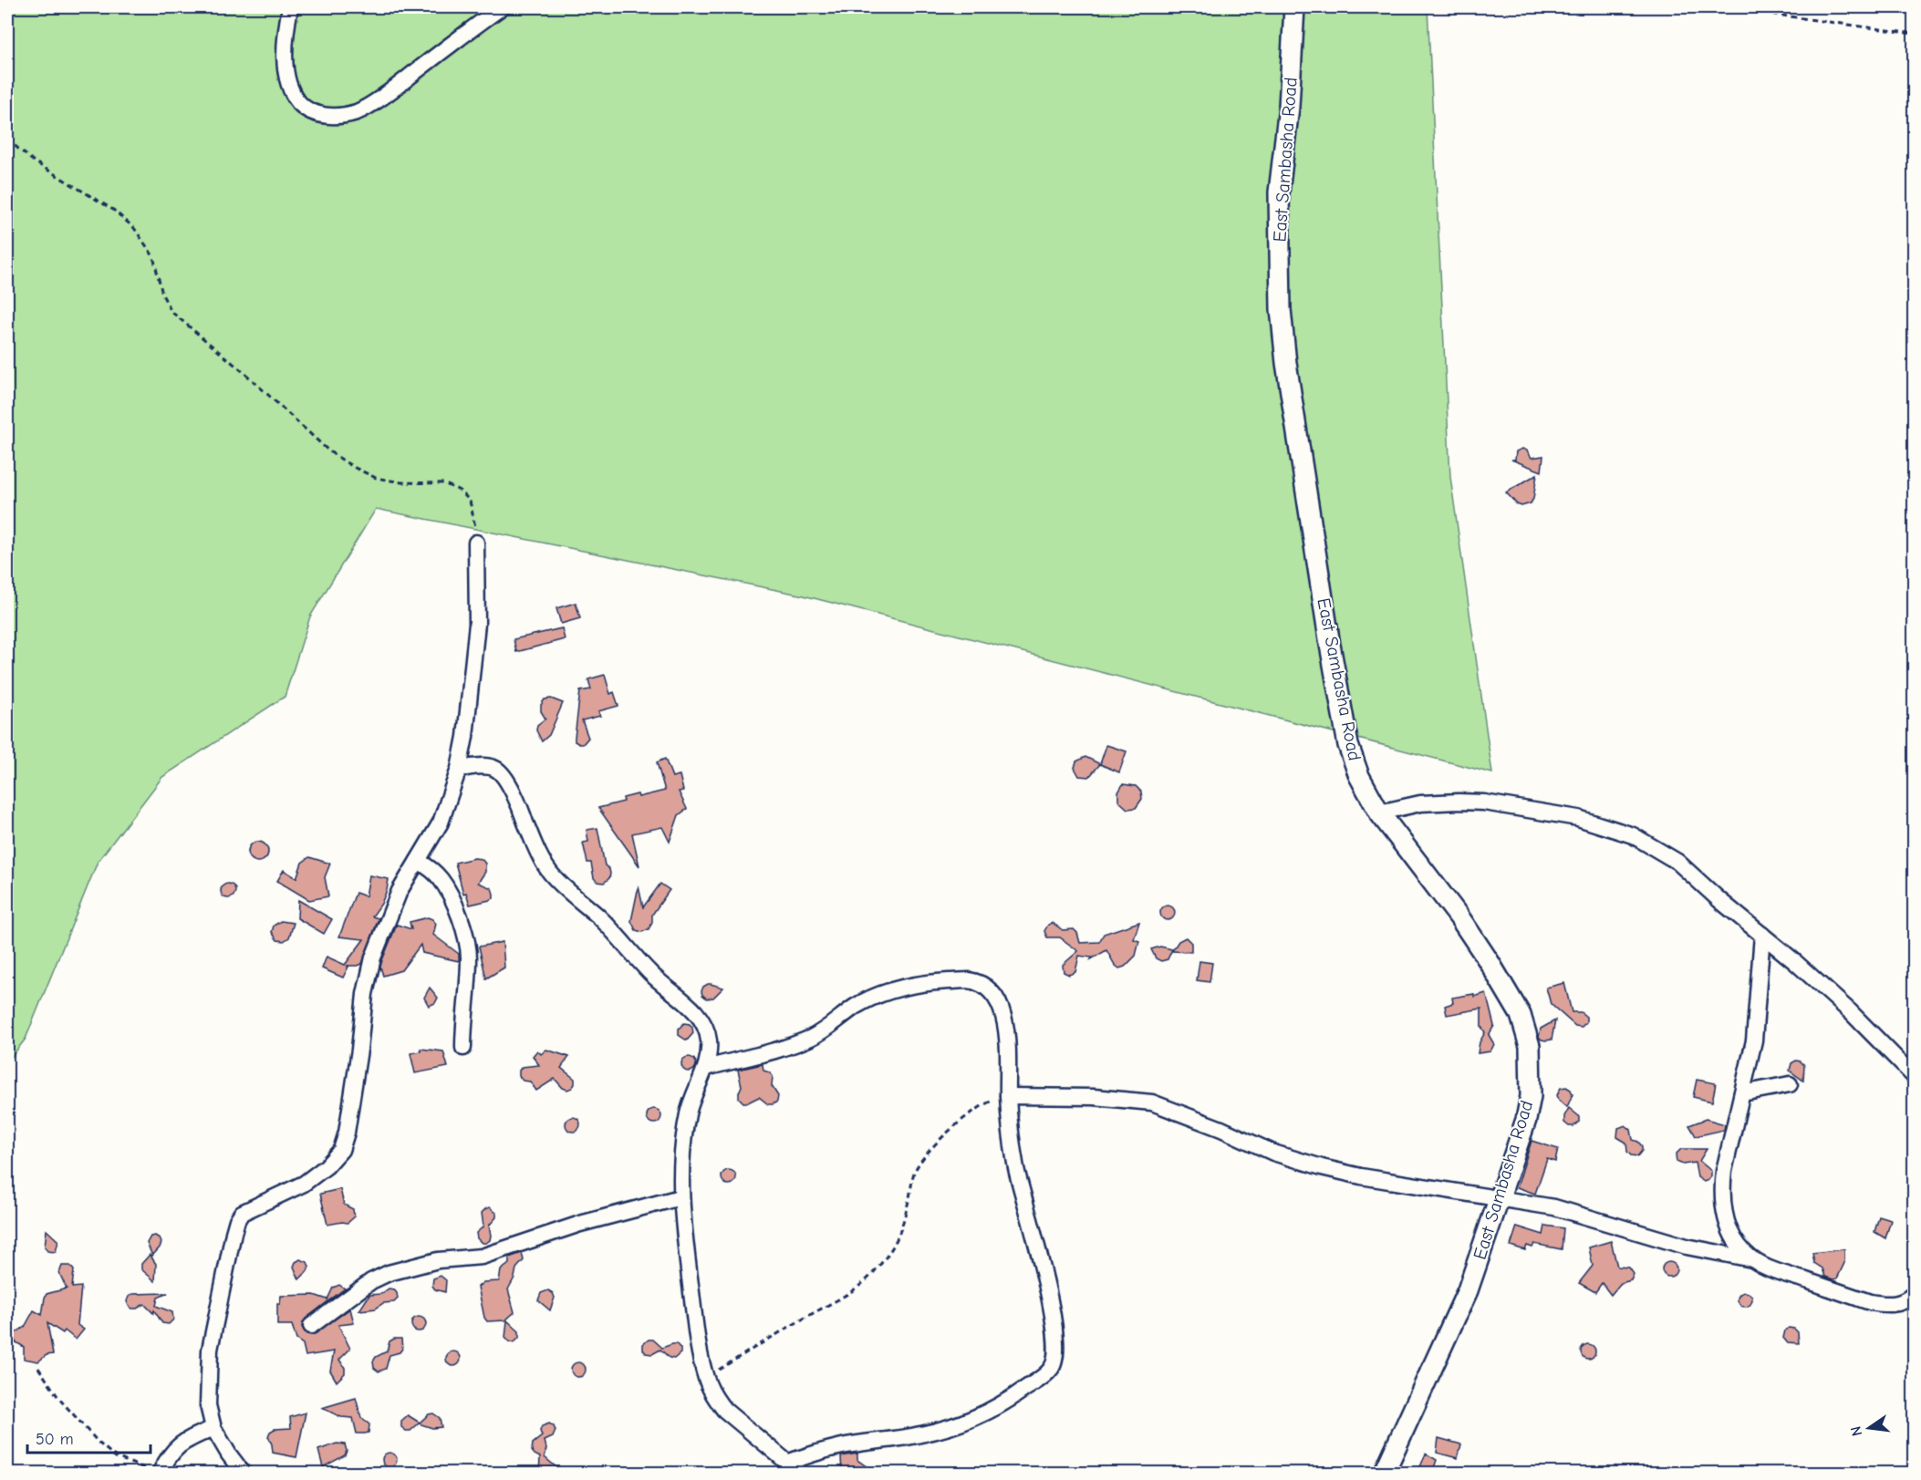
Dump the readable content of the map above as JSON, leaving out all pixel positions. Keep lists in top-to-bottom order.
{
  "streets": {
    "street": ["East Sambasha Road"]
  },
  "scale_bar": "50 m",
  "north": "left"
}
